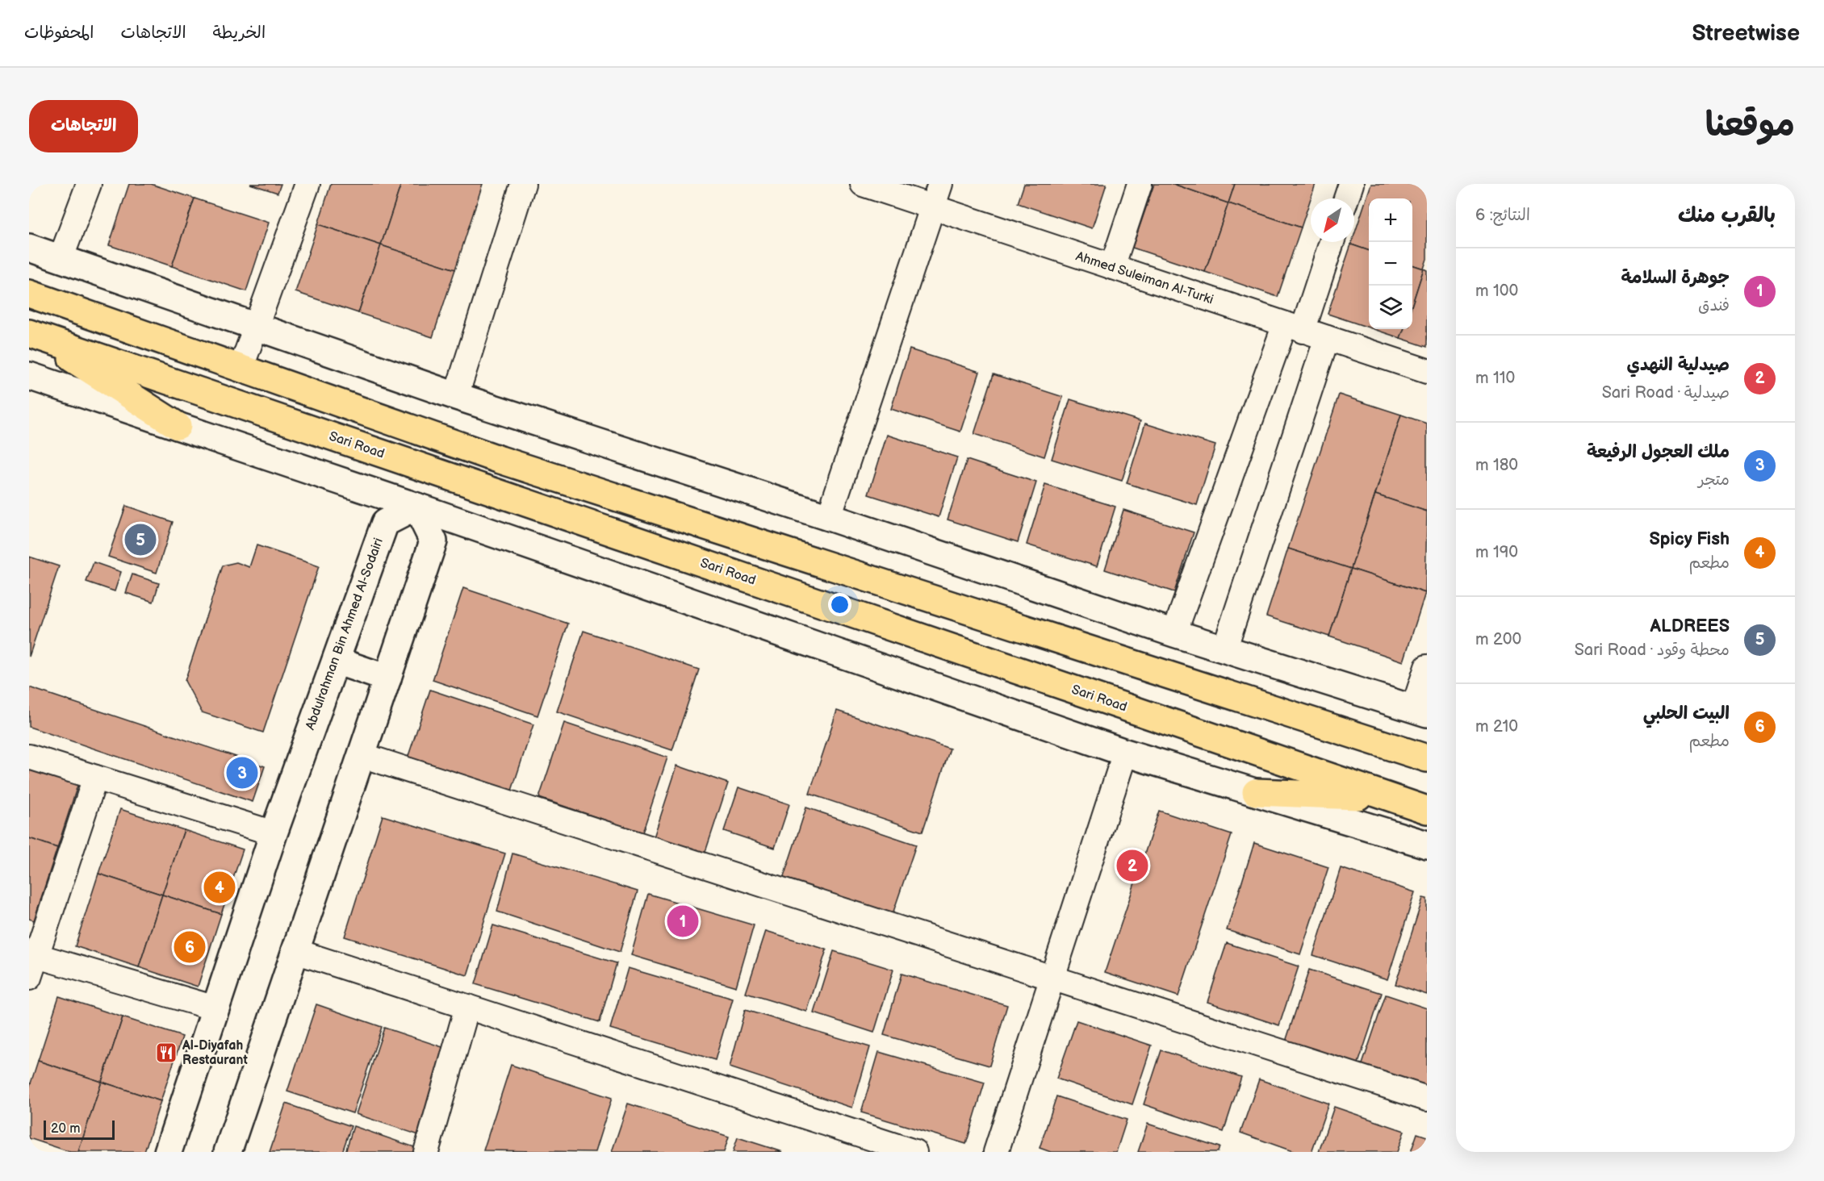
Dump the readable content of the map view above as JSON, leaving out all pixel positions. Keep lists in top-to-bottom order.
{
  "streets": {
    "main road": ["Sari Road", "Abdulrahman Bin Ahmed Al-Sodairi"],
    "street": ["Ahmed Suleiman Al-Turki"]
  },
  "places": {
    "restaurant": ["Al-Diyafah Restaurant"]
  },
  "scale_bar": "20 m",
  "north": "bottom left",
  "page": {
    "header": "Streetwise",
    "nav": ["الخريطة", "الاتجاهات", "المحفوظات"],
    "title": "موقعنا",
    "buttons": "الاتجاهات",
    "heading": ["بالقرب منك", "النتائج: 6"],
    "map_buttons": ["+", "−"],
    "list": [
      {
        "mark": "1",
        "name": "جوهرة السلامة",
        "note": "فندق",
        "value": "100 m"
      },
      {
        "mark": "2",
        "name": "صيدلية النهدي",
        "note": "صيدلية · Sari Road",
        "value": "110 m"
      },
      {
        "mark": "3",
        "name": "ملك العجول الرفيعة",
        "note": "متجر",
        "value": "180 m"
      },
      {
        "mark": "4",
        "name": "Spicy Fish",
        "note": "مطعم",
        "value": "190 m"
      },
      {
        "mark": "5",
        "name": "ALDREES",
        "note": "محطة وقود · Sari Road",
        "value": "200 m"
      },
      {
        "mark": "6",
        "name": "البيت الحلبي",
        "note": "مطعم",
        "value": "210 m"
      }
    ],
    "pins": [
      "5",
      "3",
      "2",
      "4",
      "1",
      "6"
    ],
    "scale": "20 m"
  }
}
